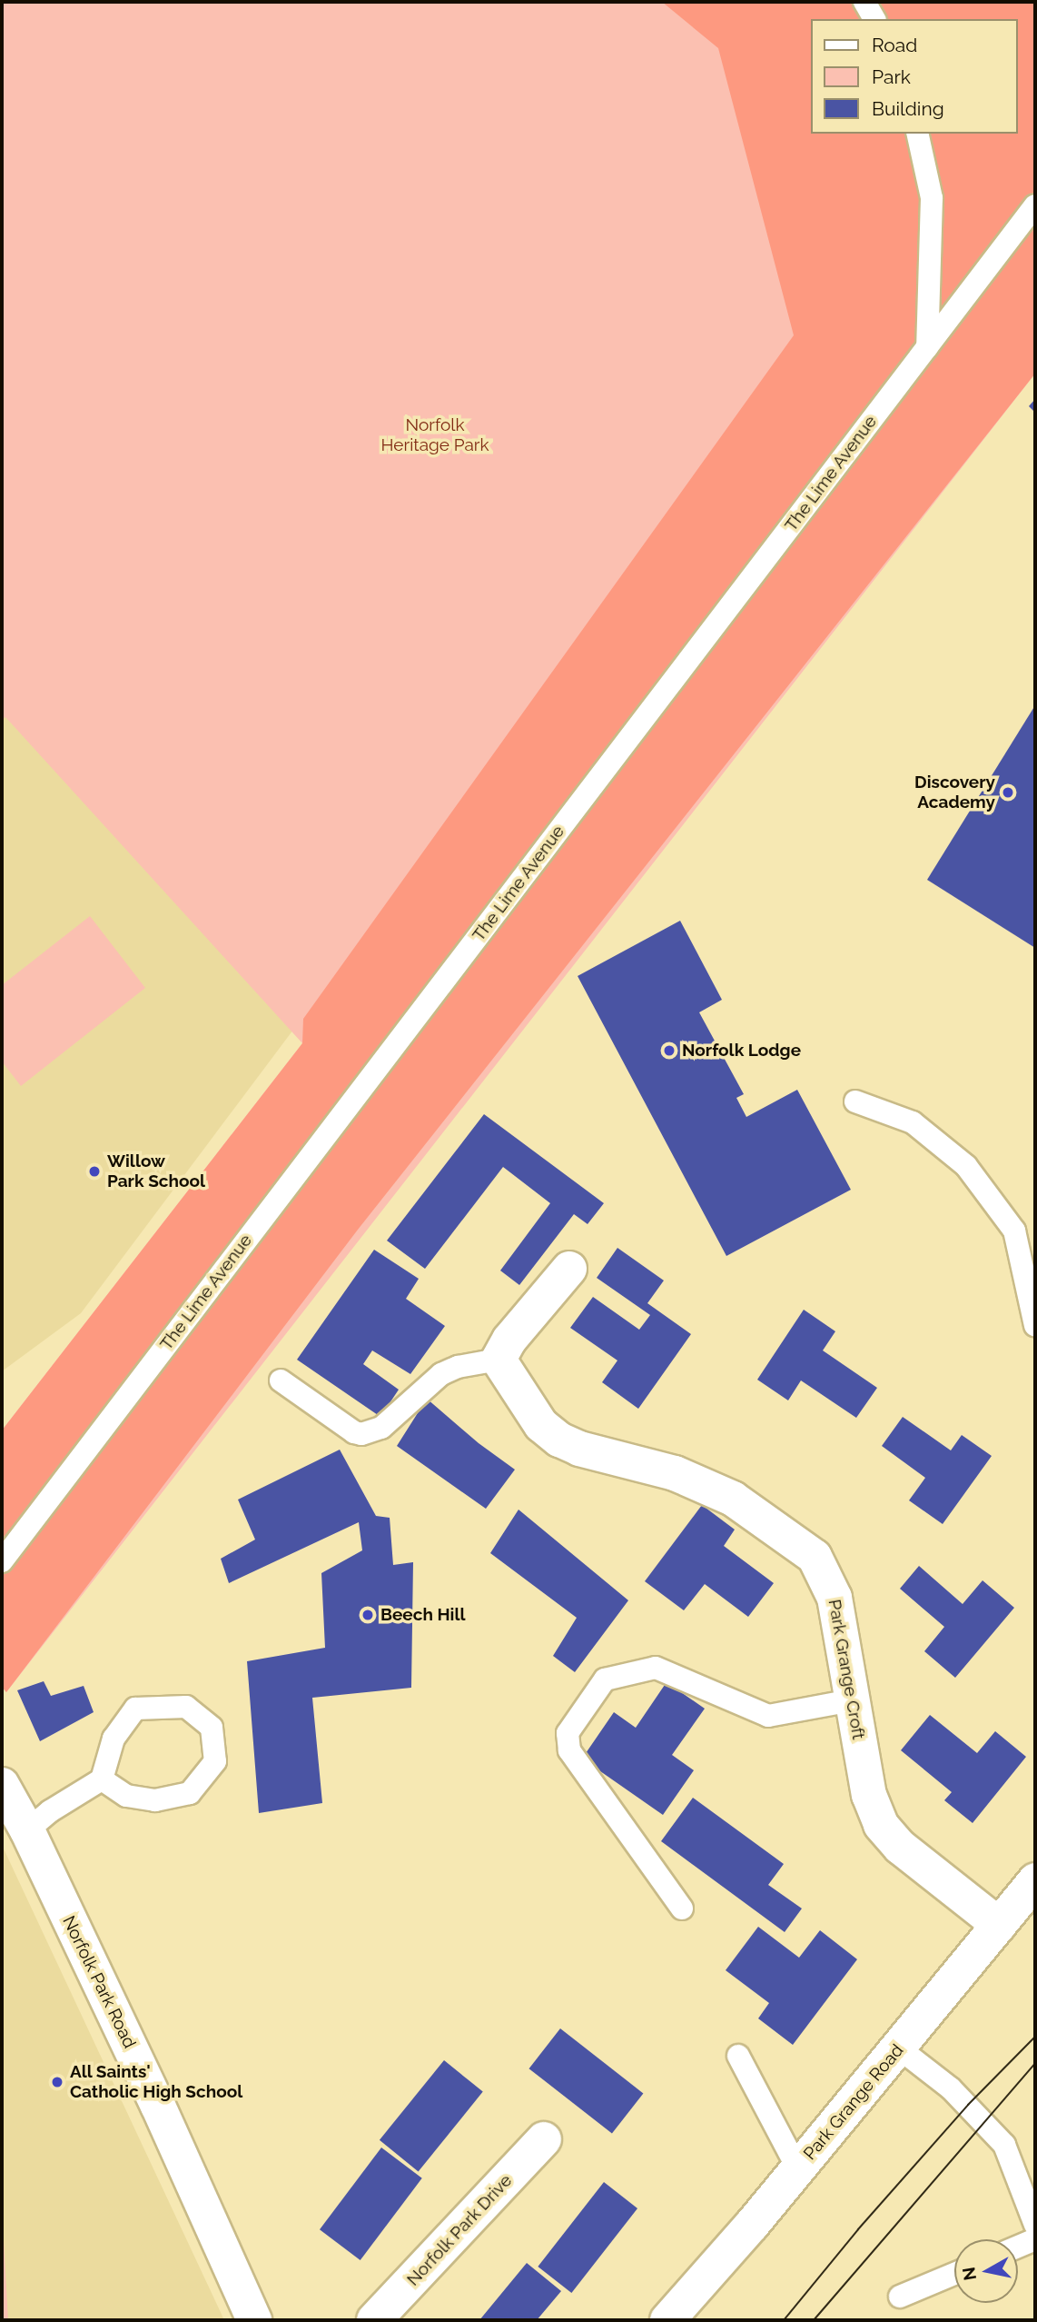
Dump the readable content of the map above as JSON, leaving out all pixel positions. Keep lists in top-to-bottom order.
{
  "streets": {
    "street": [
      "Park Grange Croft",
      "Norfolk Park Road",
      "Park Grange Road",
      "Norfolk Park Drive"
    ],
    "lane": ["The Lime Avenue"]
  },
  "crossings": [
    ["Park Grange Croft", "Park Grange Road"]
  ],
  "parks": ["Norfolk Heritage Park"],
  "places": [
    "Discovery Academy",
    "Norfolk Lodge",
    "Willow Park School",
    "Beech Hill",
    "All Saints' Catholic High School"
  ],
  "legend": ["Road", "Park", "Building"],
  "north": "left"
}
